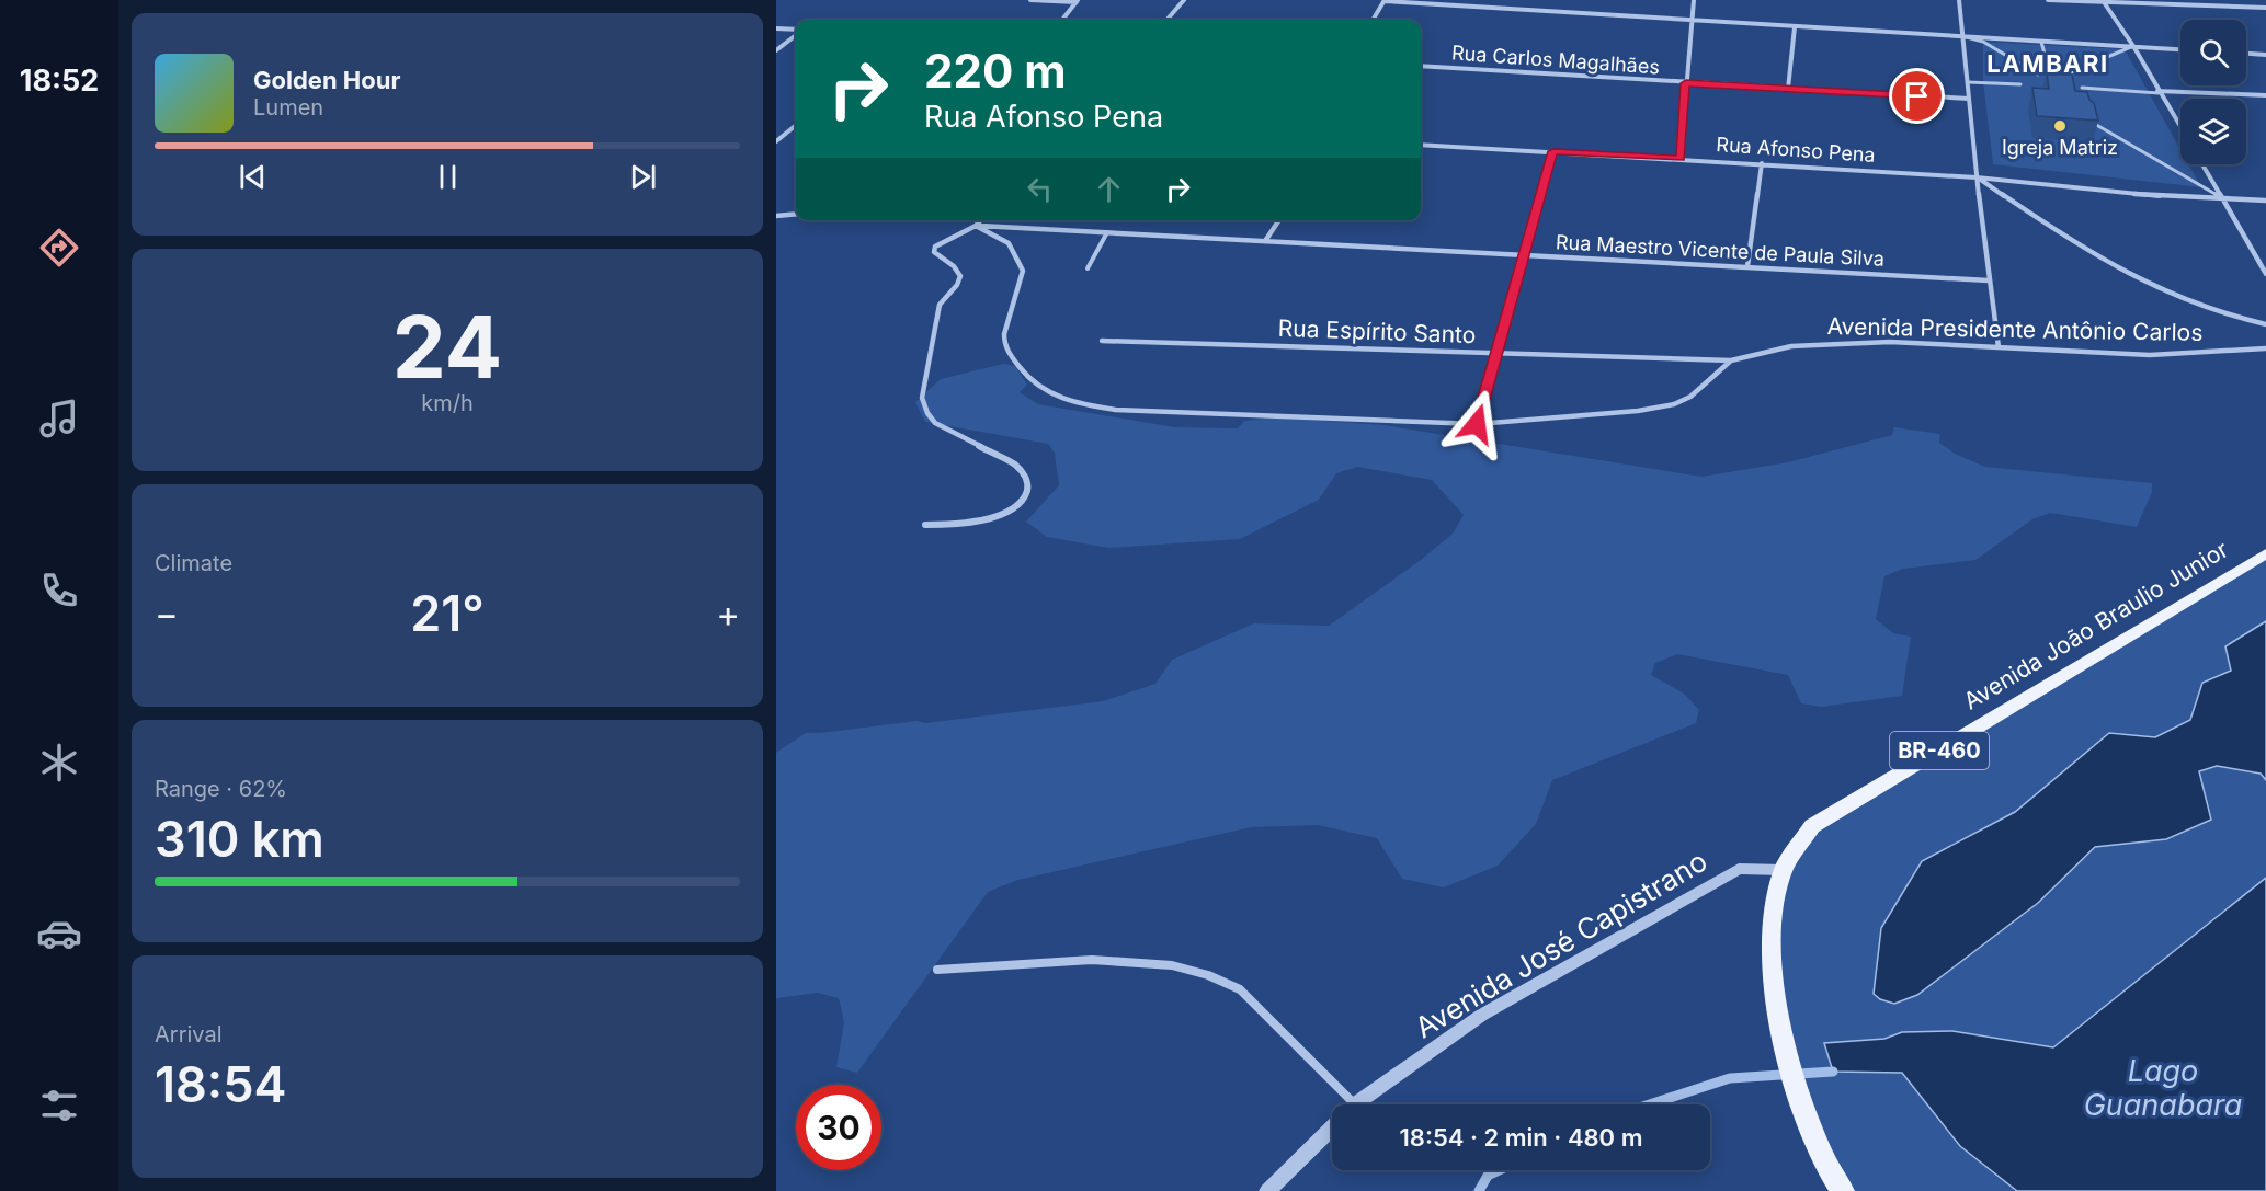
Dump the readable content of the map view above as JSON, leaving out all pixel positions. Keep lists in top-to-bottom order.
{
  "streets": {
    "main road": ["Avenida João Braulio Junior", "BR-460"],
    "street": [
      "Rua Carlos Magalhães",
      "Rua Afonso Pena",
      "Rua Maestro Vicente de Paula Silva",
      "Avenida Presidente Antônio Carlos",
      "Rua Espírito Santo",
      "Avenida José Capistrano"
    ]
  },
  "crossings": [
    ["Rua Maestro Vicente de Paula Silva", "Avenida Presidente Antônio Carlos"],
    ["Avenida Presidente Antônio Carlos", "Rua Espírito Santo"],
    ["Avenida João Braulio Junior", "Avenida José Capistrano"]
  ],
  "districts": ["LAMBARI"],
  "water": ["Lago Guanabara"],
  "places": ["Igreja Matriz"],
  "page": {
    "tabs": "18:52",
    "turn": ["220 m", "Rua Afonso Pena"],
    "song": ["Golden Hour", "Lumen"],
    "tile": [
      ["24", "km/h"],
      "Climate",
      ["Range · 62%", "310 km"],
      ["Arrival", "18:54"]
    ],
    "heat": ["−", "21°", "+"],
    "limit": "30",
    "trip": "18:54 · 2 min · 480 m"
  }
}
